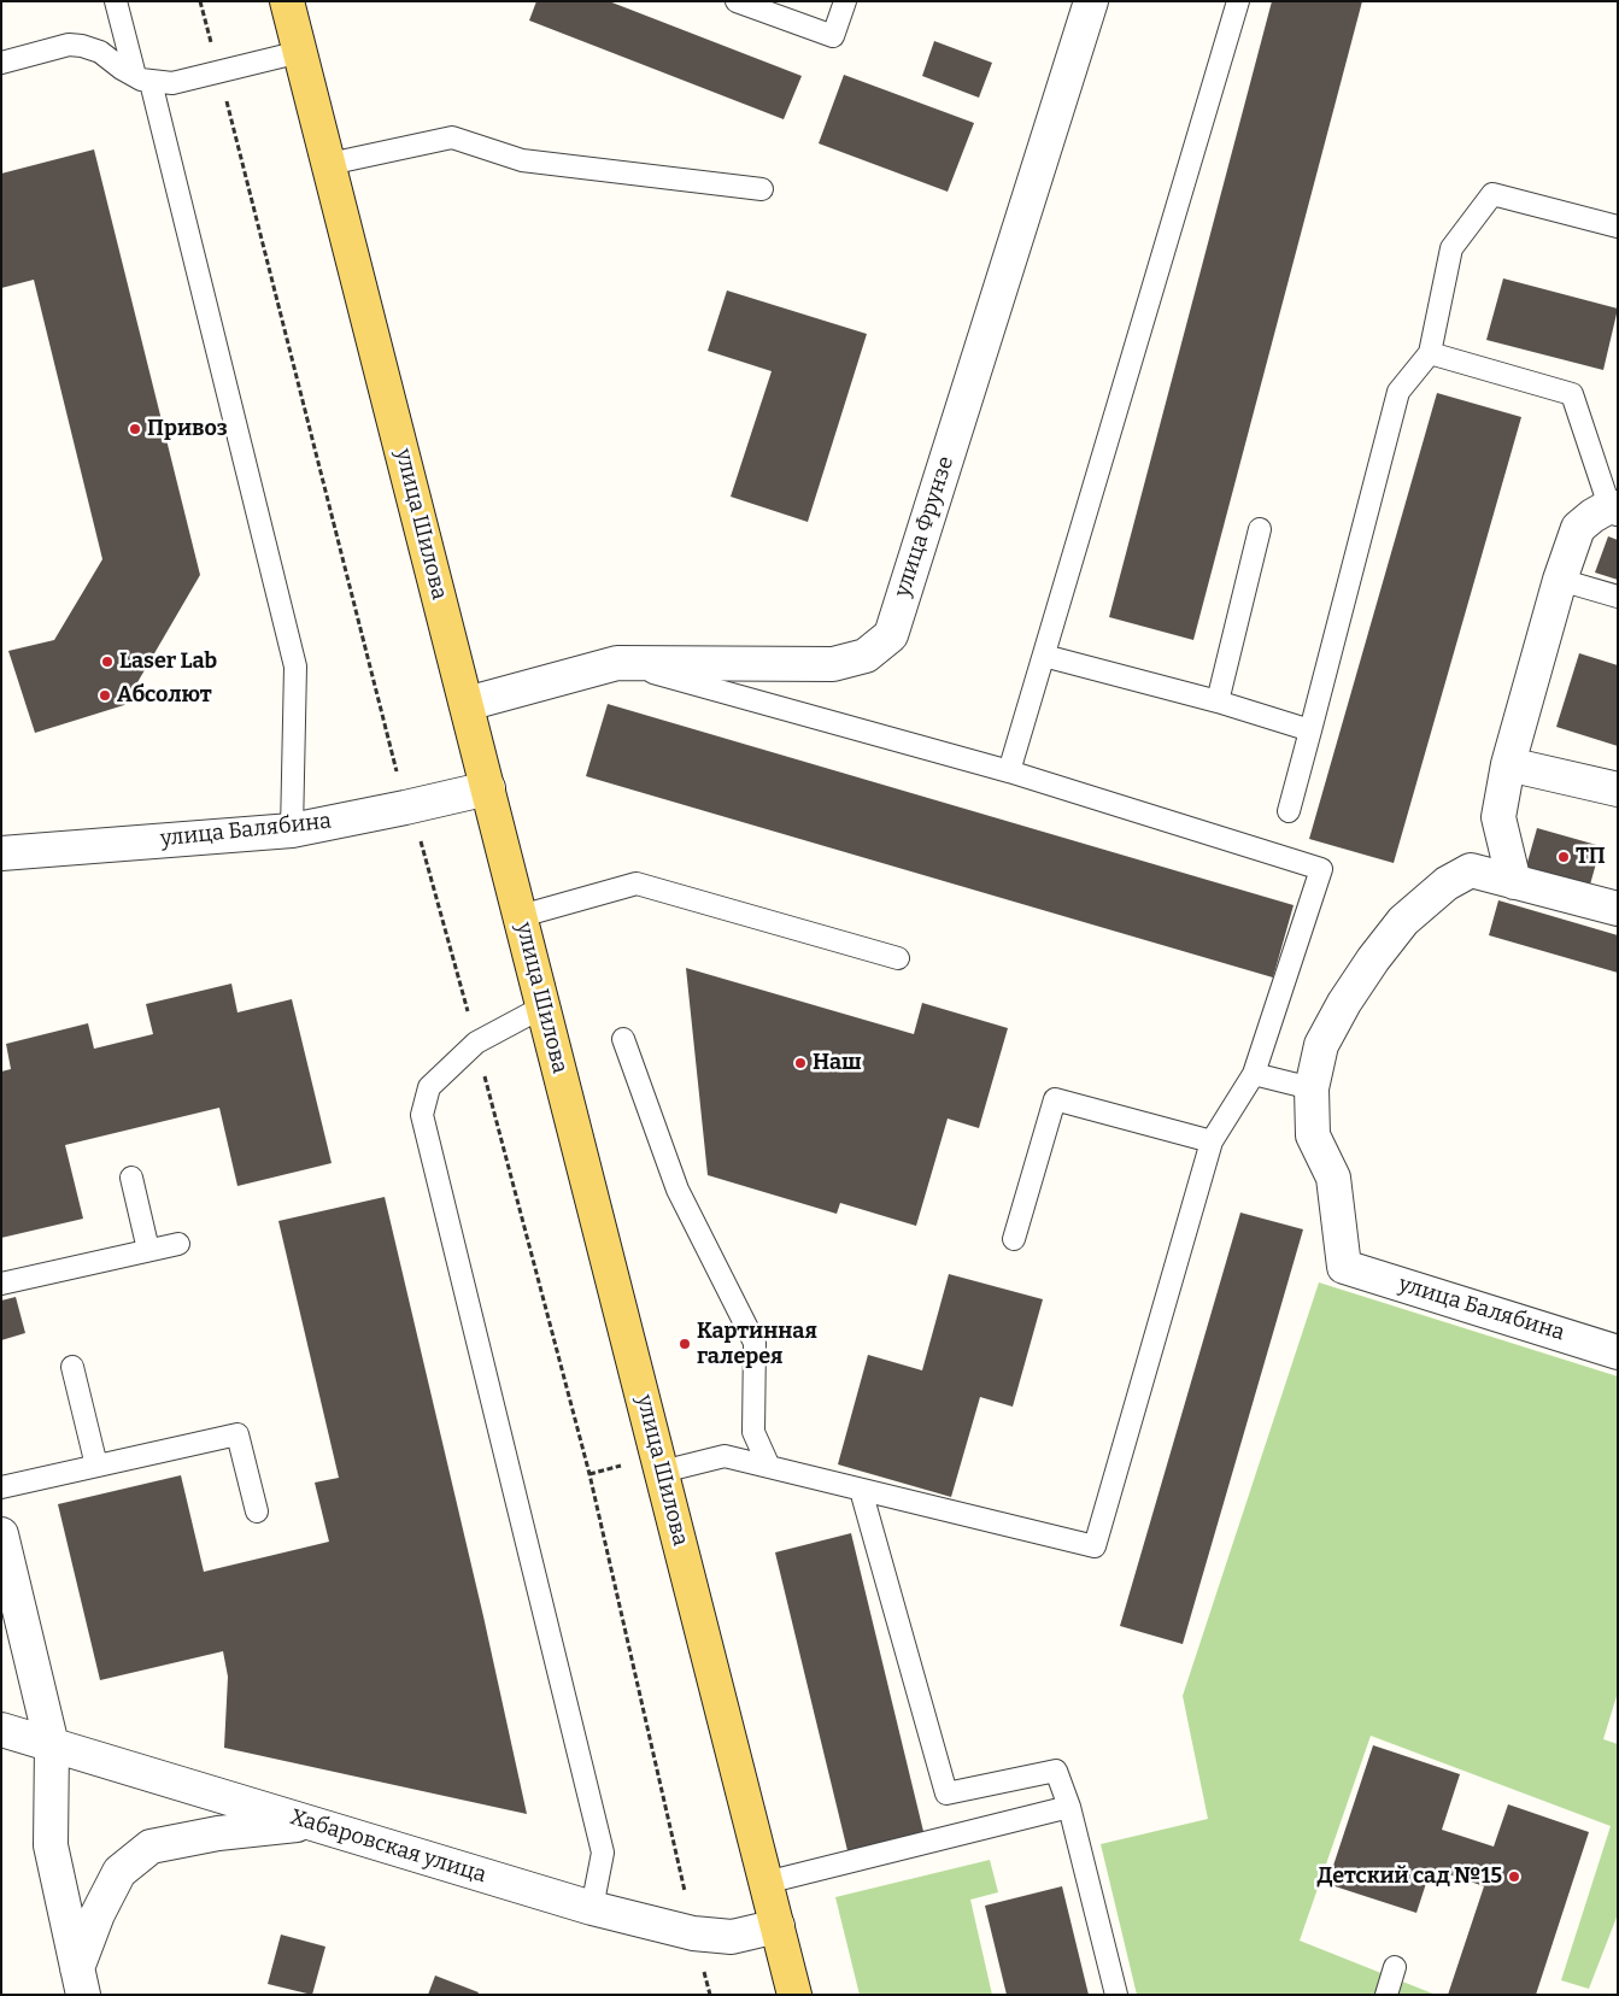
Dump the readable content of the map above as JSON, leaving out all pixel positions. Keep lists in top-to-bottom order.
{
  "streets": {
    "main road": ["улица Шилова"],
    "street": ["улица Фрунзе", "улица Балябина", "Хабаровская улица"]
  },
  "crossings": [
    ["улица Шилова", "улица Фрунзе"],
    ["улица Шилова", "улица Балябина"],
    ["улица Шилова", "Хабаровская улица"]
  ],
  "places": [
    "Привоз",
    "Laser Lab",
    "Абсолют",
    "ТП",
    "Наш",
    "Картинная галерея",
    "Детский сад №15"
  ]
}
